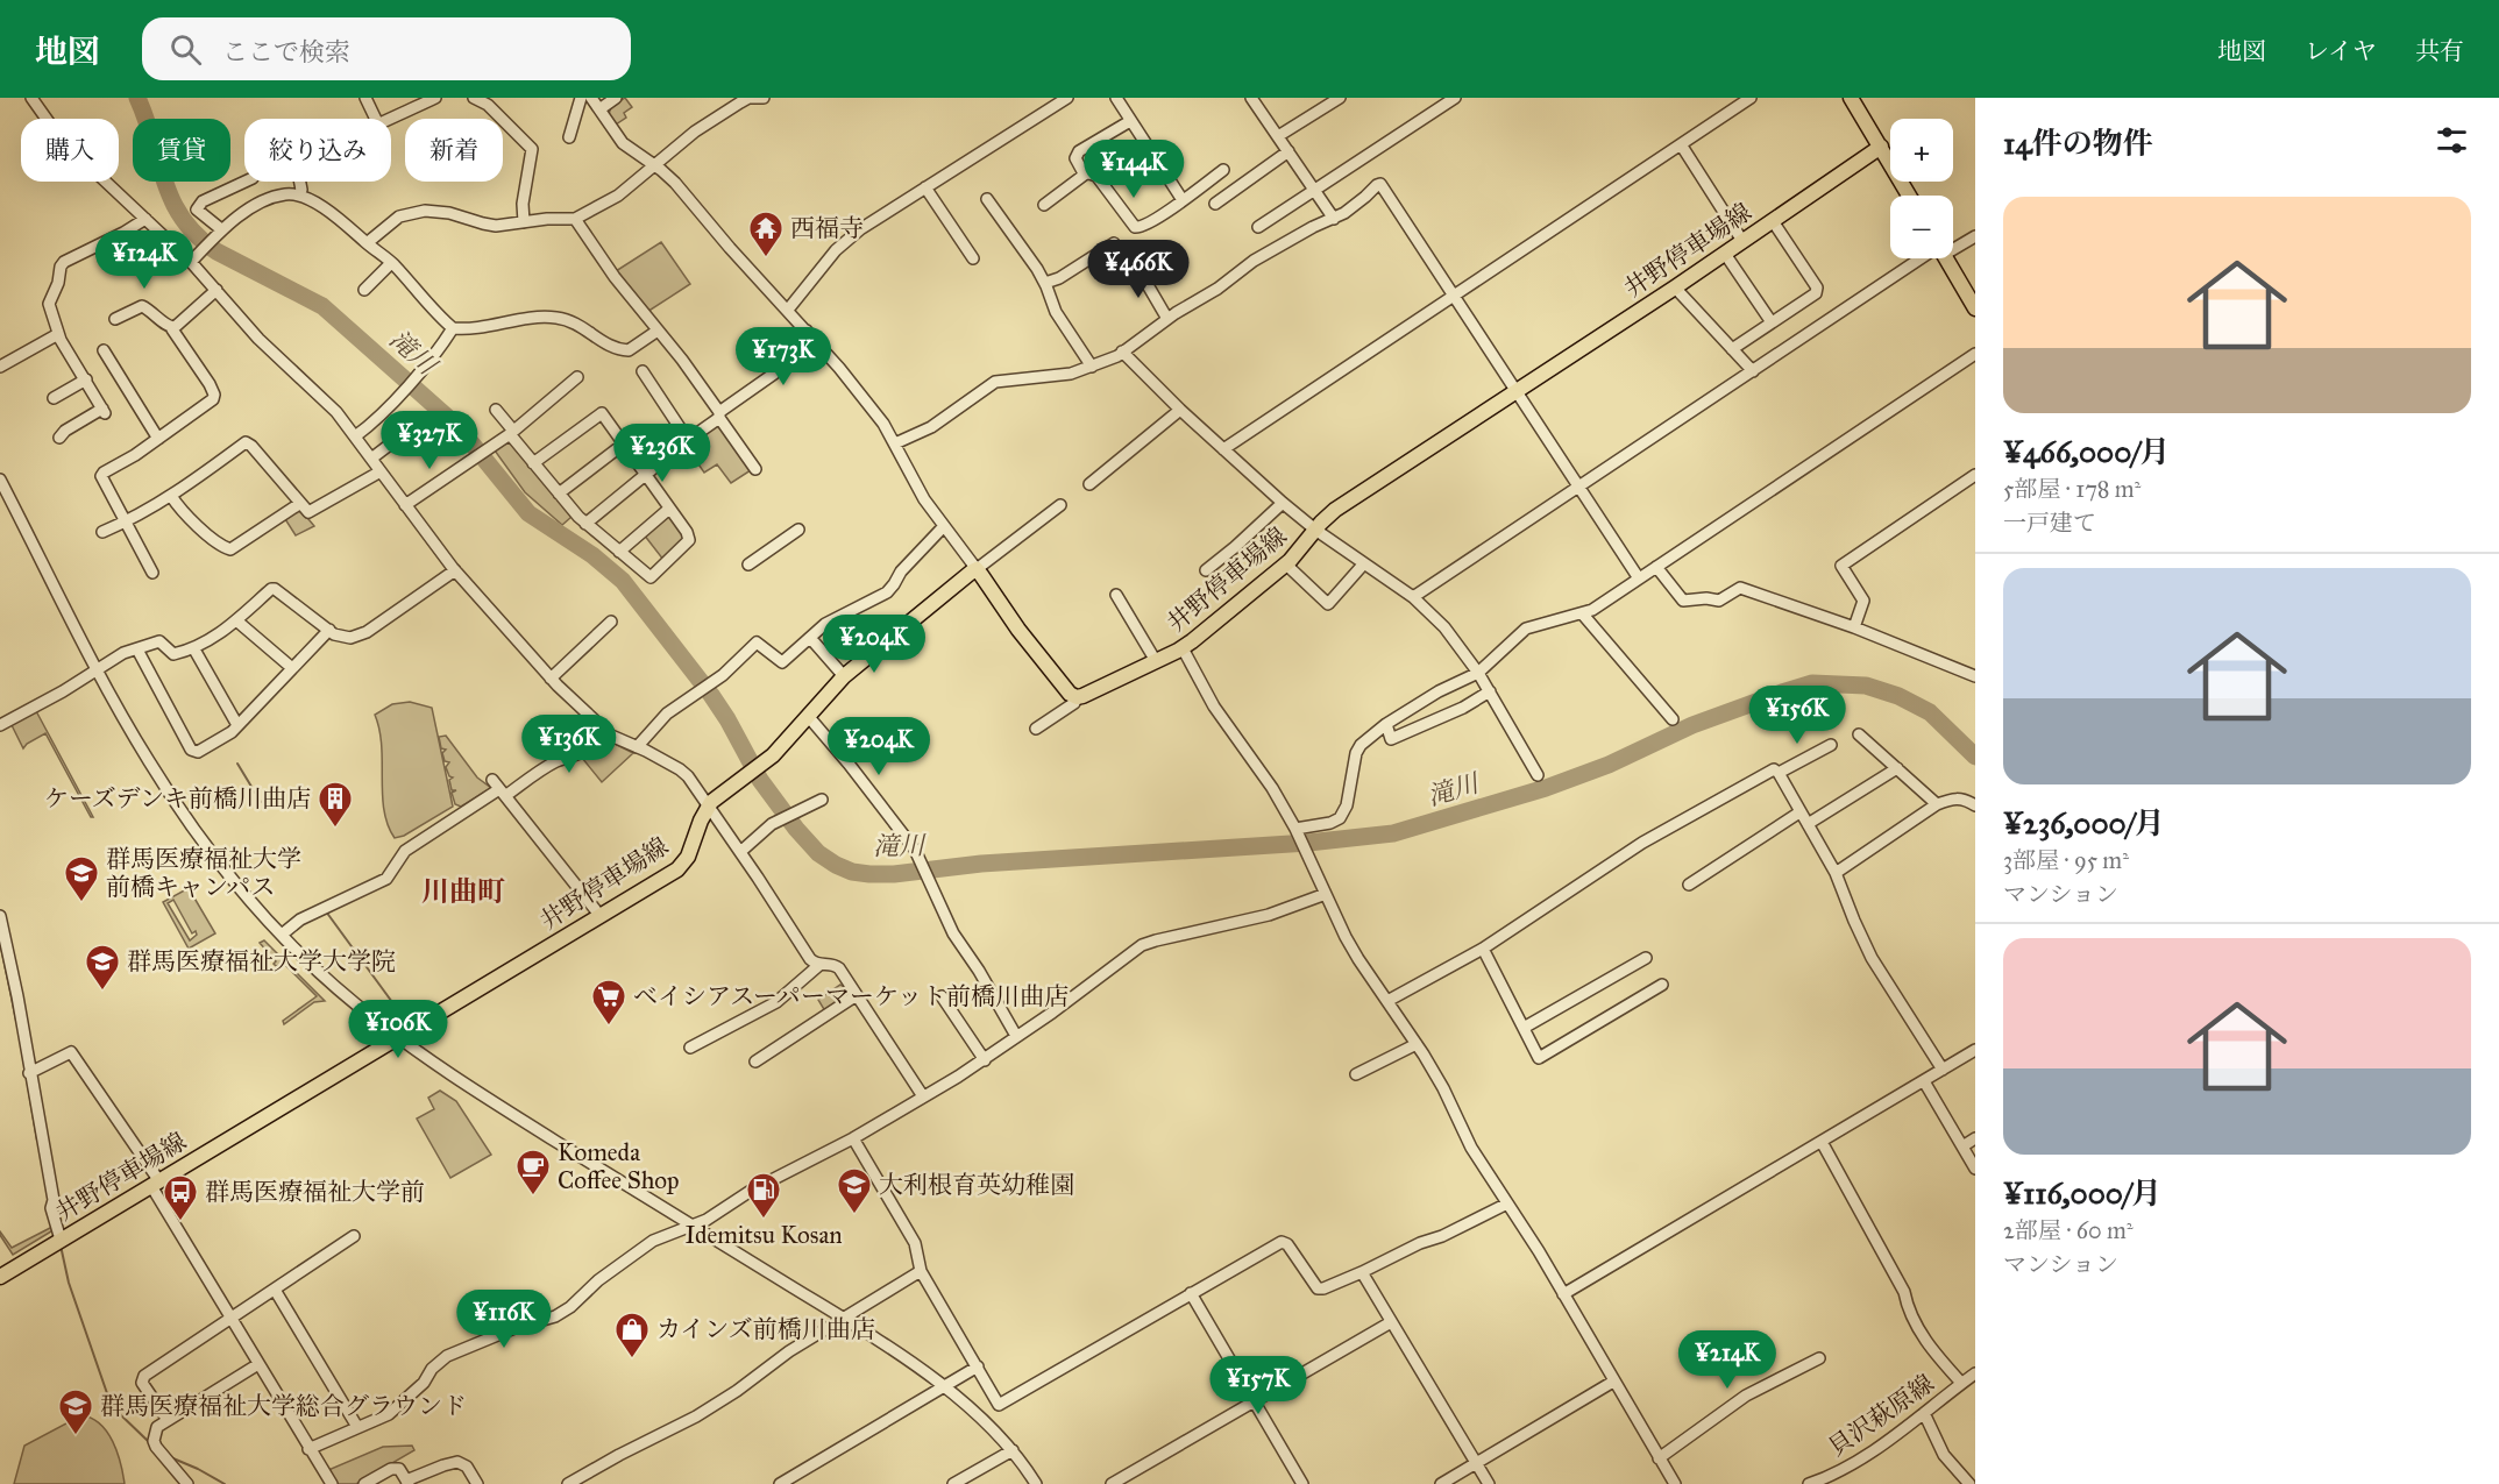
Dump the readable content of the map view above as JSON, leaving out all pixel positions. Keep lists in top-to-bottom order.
{
  "streets": {
    "main road": ["井野停車場線"],
    "street": ["貝沢萩原線"]
  },
  "districts": ["川曲町"],
  "water": ["滝川"],
  "places": {
    "temple": ["西福寺"],
    "building": ["ケーズデンキ前橋川曲店"],
    "school or university": [
      "群馬医療福祉大学 前橋キャンパス",
      "群馬医療福祉大学大学院",
      "大利根育英幼稚園",
      "群馬医療福祉大学総合グラウンド"
    ],
    "supermarket": ["ベイシアスーパーマーケット前橋川曲店"],
    "cafe": ["Komeda Coffee Shop"],
    "fuel station": ["Idemitsu Kosan"],
    "bus stop": ["群馬医療福祉大学前"],
    "shop": ["カインズ前橋川曲店"]
  },
  "page": {
    "header": "地図",
    "search": "ここで検索",
    "nav": ["地図", "レイヤ", "共有"],
    "heading": "14件の物件",
    "map_buttons": ["+", "−"],
    "chip": [
      "購入",
      "賃貸",
      "絞り込み",
      "新着"
    ],
    "price": [
      "¥144K",
      "¥124K",
      "¥466K",
      "¥173K",
      "¥327K",
      "¥236K",
      "¥204K",
      "¥156K",
      "¥136K",
      "¥204K",
      "¥106K",
      "¥116K",
      "¥214K",
      "¥157K"
    ],
    "list": [
      {
        "name": "¥466,000/月",
        "note": "5部屋 · 178 m² · 一戸建て"
      },
      {
        "name": "¥236,000/月",
        "note": "3部屋 · 95 m² · マンション"
      },
      {
        "name": "¥116,000/月",
        "note": "2部屋 · 60 m² · マンション"
      }
    ]
  }
}
